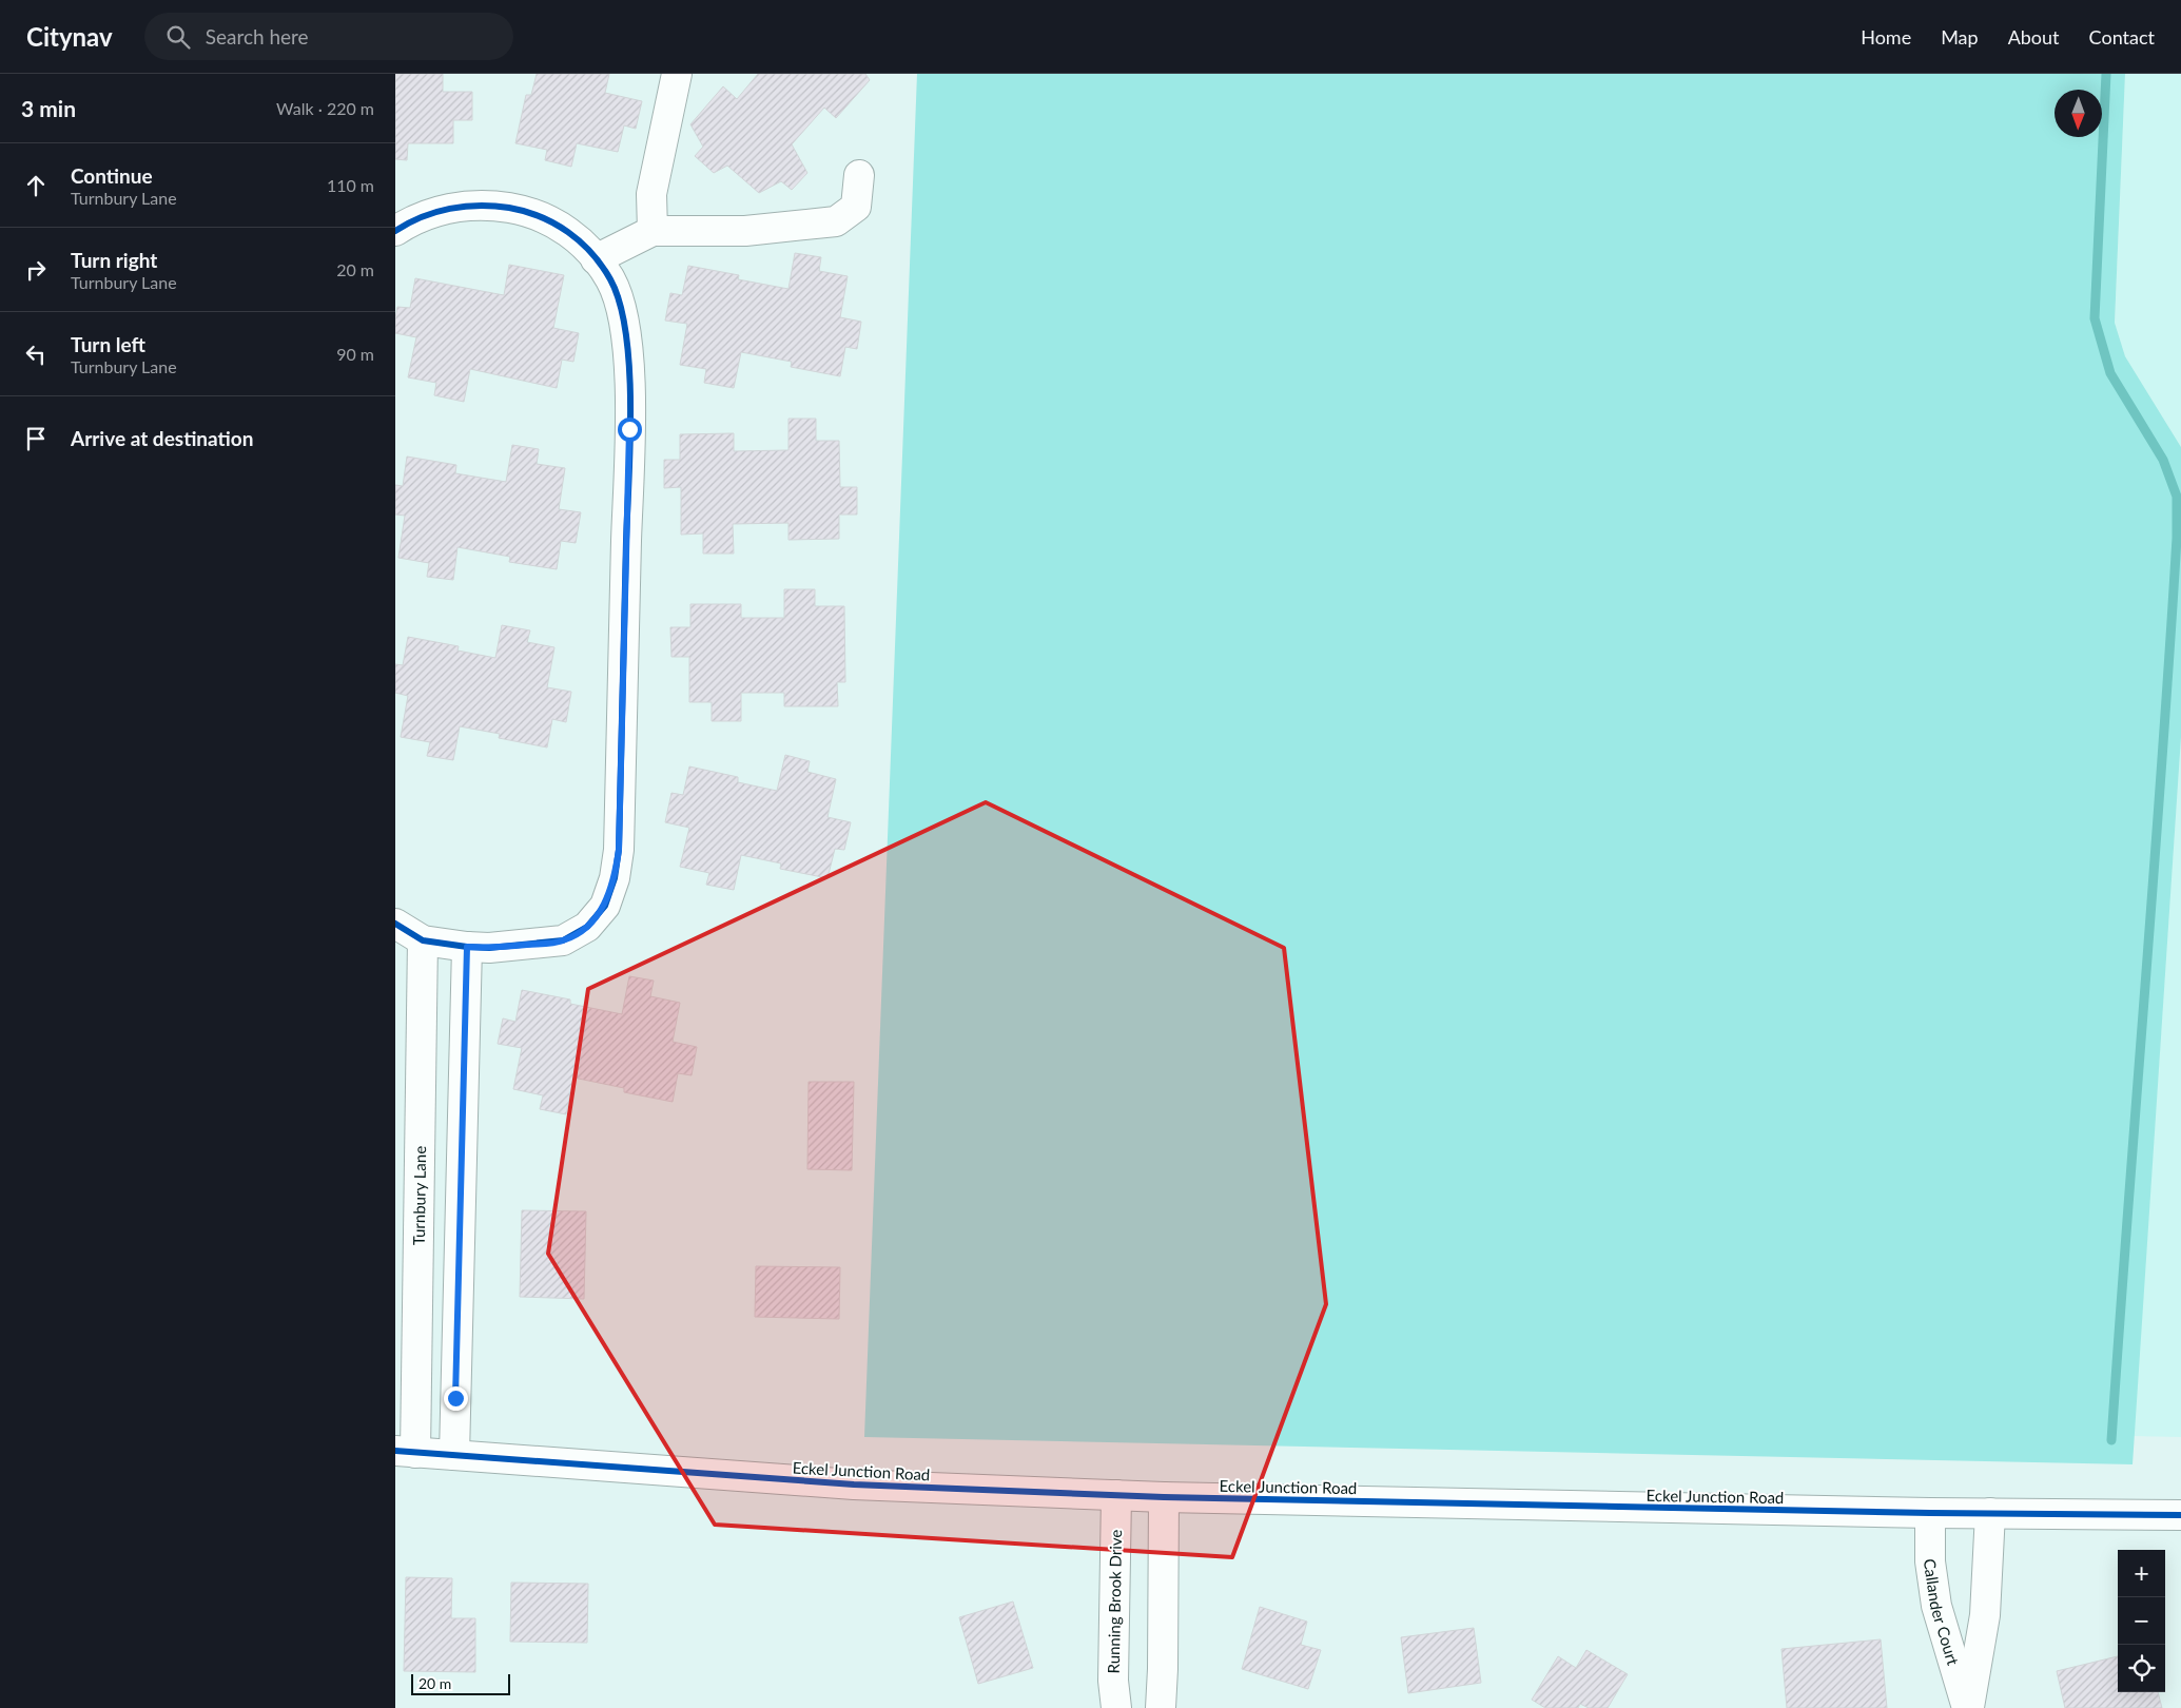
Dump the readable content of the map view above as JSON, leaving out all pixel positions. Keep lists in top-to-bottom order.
{
  "streets": {
    "street": [
      "Turnbury Lane",
      "Eckel Junction Road",
      "Running Brook Drive",
      "Callander Court"
    ]
  },
  "crossings": [
    ["Turnbury Lane", "Eckel Junction Road"],
    ["Eckel Junction Road", "Running Brook Drive"],
    ["Eckel Junction Road", "Callander Court"]
  ],
  "scale_bar": "20 m",
  "north": "bottom",
  "page": {
    "header": "Citynav",
    "search": "Search here",
    "nav": [
      "Home",
      "Map",
      "About",
      "Contact"
    ],
    "heading": ["3 min", "Walk · 220 m"],
    "list": [
      ["Continue", "Turnbury Lane", "110 m"],
      ["Turn right", "Turnbury Lane", "20 m"],
      ["Turn left", "Turnbury Lane", "90 m"],
      "Arrive at destination"
    ],
    "map_buttons": ["+", "−"],
    "scale": "20 m"
  }
}
